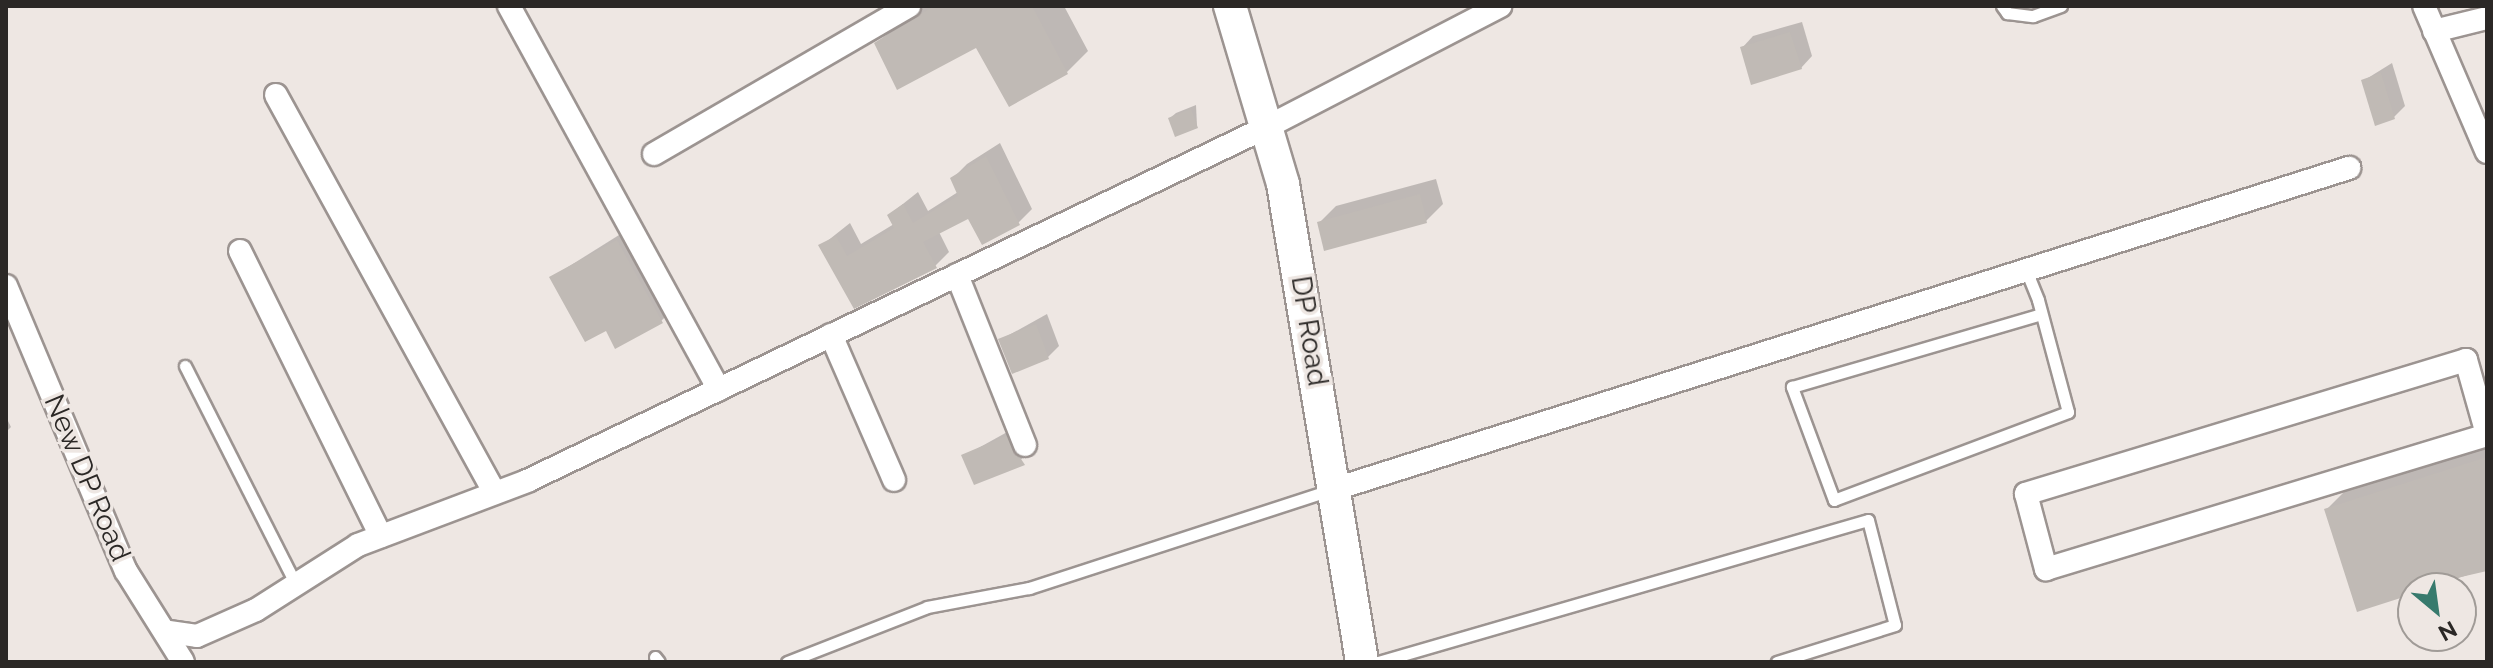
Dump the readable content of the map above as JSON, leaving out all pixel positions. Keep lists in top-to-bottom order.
{
  "streets": {
    "street": ["DP Road", "New DP Road"]
  },
  "north": "bottom right"
}
